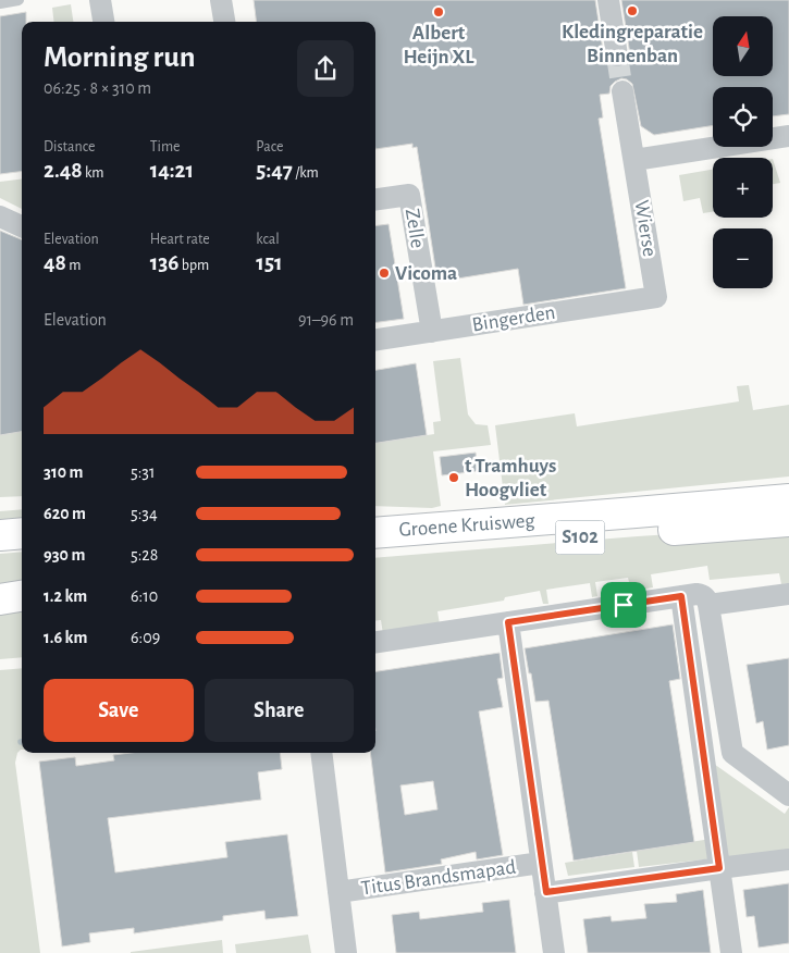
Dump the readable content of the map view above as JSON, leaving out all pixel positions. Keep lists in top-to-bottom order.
{
  "streets": {
    "main road": ["Groene Kruisweg", "S102"],
    "street": [
      "Zelle",
      "Wierse",
      "Bingerden",
      "Titus Brandsmapad"
    ]
  },
  "crossings": [
    ["Zelle", "Bingerden"],
    ["Wierse", "Bingerden"]
  ],
  "places": [
    "Kledingreparatie Binnenban",
    "Albert Heijn XL",
    "Vicoma",
    "t Tramhuys Hoogvliet"
  ],
  "north": "top",
  "page": {
    "map_buttons": ["+", "−"],
    "heading": ["Morning run", "06:25 · 8 × 310 m"],
    "stats": [
      ["Distance", "2.48 km"],
      ["Time", "14:21"],
      ["Pace", "5:47 /km"],
      ["Elevation", "48 m"],
      ["Heart rate", "136 bpm"],
      ["kcal", "151"]
    ],
    "chart": ["Elevation", "91–96 m"],
    "list": [
      {
        "name": "310 m",
        "note": "5:31"
      },
      {
        "name": "620 m",
        "note": "5:34"
      },
      {
        "name": "930 m",
        "note": "5:28"
      },
      {
        "name": "1.2 km",
        "note": "6:10"
      },
      {
        "name": "1.6 km",
        "note": "6:09"
      }
    ],
    "buttons": ["Save", "Share"]
  }
}
